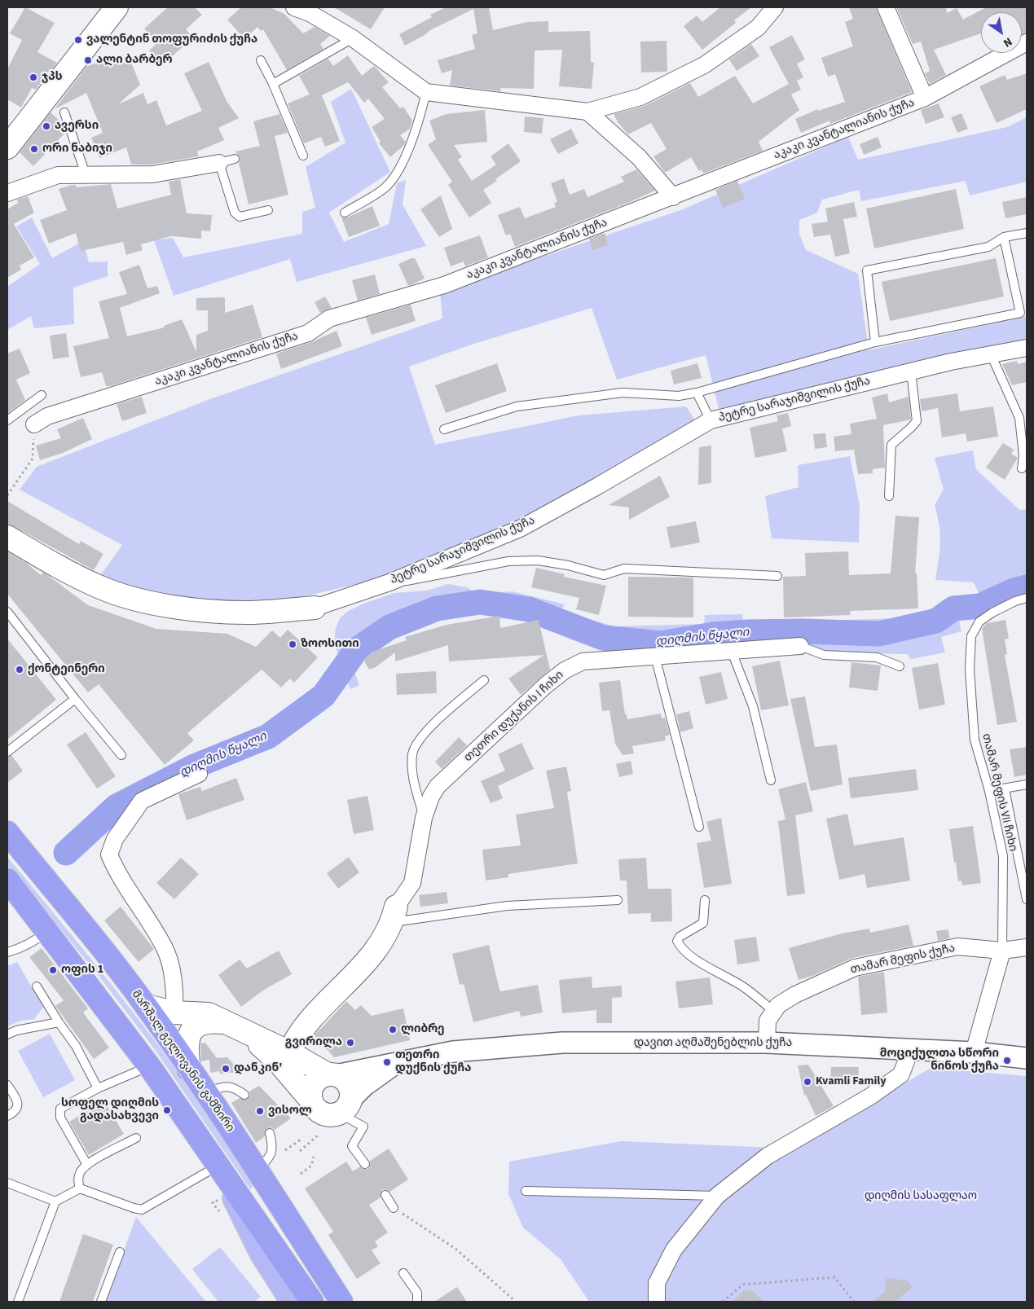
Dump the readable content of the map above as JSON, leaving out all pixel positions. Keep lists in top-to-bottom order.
{
  "streets": {
    "highway": ["მარშალ გელოვანის გამზირი"],
    "main road": ["პეტრე სარაჯიშვილის ქუჩა"],
    "street": [
      "აკაკი კვანტალიანის ქუჩა",
      "თეთრი დუქანის I ჩიხი",
      "თამარ მეფის ქუჩა",
      "დავით აღმაშენებლის ქუჩა"
    ],
    "lane": ["თამარ მეფის VII ჩიხი"]
  },
  "crossings": [
    ["თამარ მეფის VII ჩიხი", "თამარ მეფის ქუჩა"],
    ["თამარ მეფის ქუჩა", "დავით აღმაშენებლის ქუჩა"]
  ],
  "water": ["დიღმის წყალი"],
  "parks": ["დიღმის სასაფლაო"],
  "places": [
    "ვალენტინ თოფურიძის ქუჩა",
    "ალი ბარბერ",
    "ჯპს",
    "ავერსი",
    "ორი ნაბიჯი",
    "ზოოსითი",
    "ქონტეინერი",
    "ოფის 1",
    "ლიბრე",
    "გვირილა",
    "მოციქულთა სწორი ნინოს ქუჩა",
    "თეთრი დუქნის ქუჩა",
    "დანკინ'",
    "Kvamli Family",
    "სოფელ დიღმის გადასახვევი",
    "ვისოლ"
  ],
  "north": "bottom right"
}
